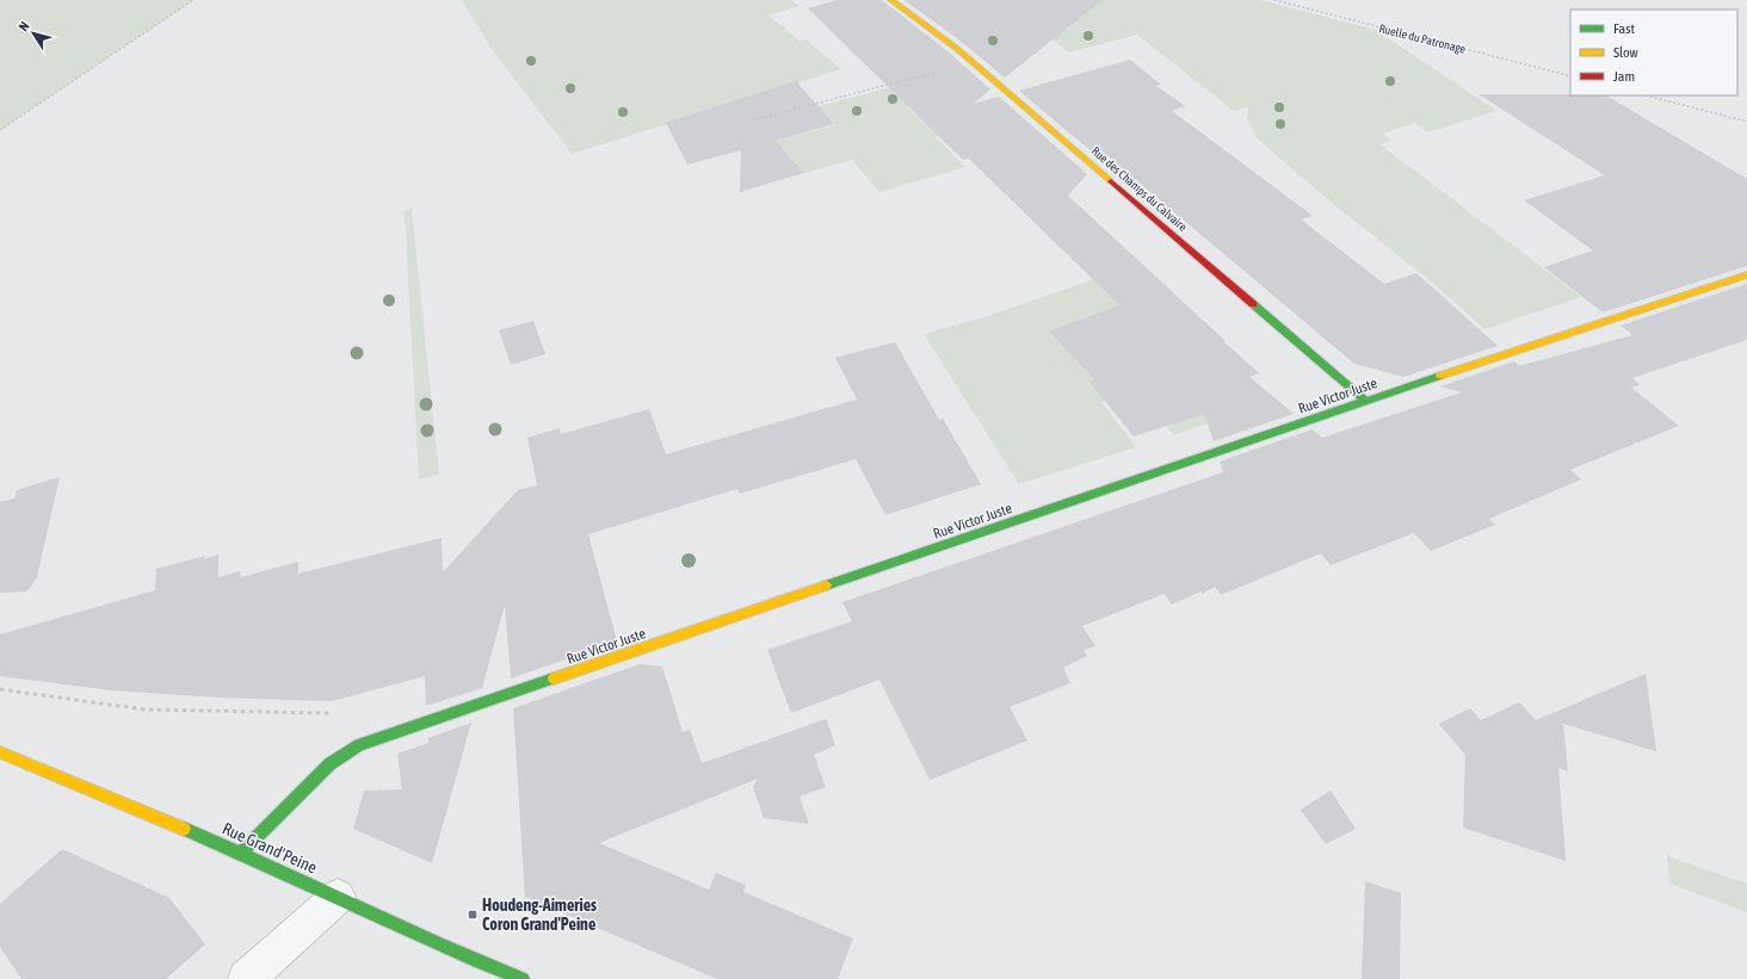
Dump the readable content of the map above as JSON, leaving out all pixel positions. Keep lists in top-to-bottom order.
{
  "streets": {
    "street": ["Rue des Champs du Calvaire", "Rue Victor Juste", "Rue Grand'Peine"],
    "path": ["Ruelle du Patronage"]
  },
  "crossings": [
    ["Rue des Champs du Calvaire", "Rue Victor Juste"],
    ["Rue Victor Juste", "Rue Grand'Peine"]
  ],
  "places": {
    "transit": ["Houdeng-Aimeries Coron Grand'Peine"]
  },
  "legend": ["Fast", "Slow", "Jam"],
  "north": "top left"
}
